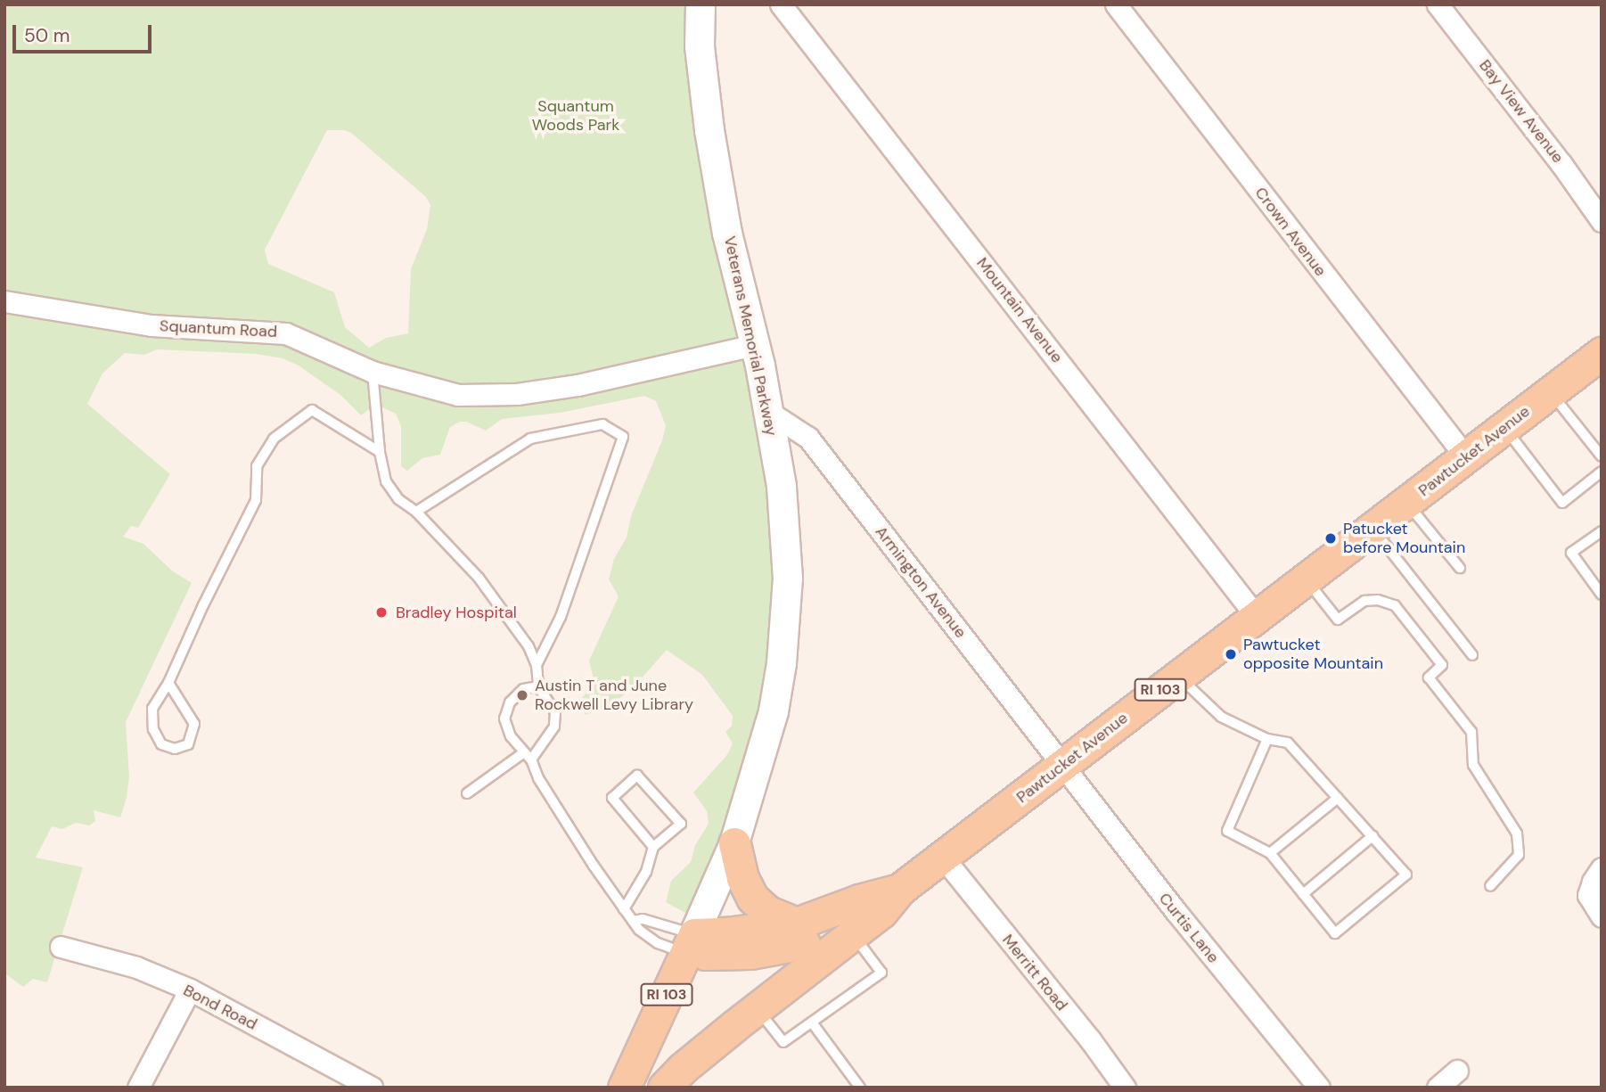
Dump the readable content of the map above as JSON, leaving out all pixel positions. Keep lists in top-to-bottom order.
{
  "streets": {
    "main road": ["Veterans Memorial Parkway", "Pawtucket Avenue", "RI 103"],
    "street": [
      "Bay View Avenue",
      "Crown Avenue",
      "Mountain Avenue",
      "Squantum Road",
      "Armington Avenue",
      "Curtis Lane",
      "Merritt Road",
      "Bond Road"
    ]
  },
  "crossings": [
    ["Crown Avenue", "Pawtucket Avenue"],
    ["Mountain Avenue", "Pawtucket Avenue"],
    ["Squantum Road", "Veterans Memorial Parkway"],
    ["Veterans Memorial Parkway", "Pawtucket Avenue"],
    ["Veterans Memorial Parkway", "Armington Avenue"],
    ["Pawtucket Avenue", "Armington Avenue"],
    ["Pawtucket Avenue", "Curtis Lane"],
    ["Pawtucket Avenue", "Merritt Road"],
    ["Armington Avenue", "Curtis Lane"]
  ],
  "parks": ["Squantum Woods Park"],
  "places": [
    "Patucket before Mountain",
    "Bradley Hospital",
    "Pawtucket opposite Mountain",
    "Austin T and June Rockwell Levy Library"
  ],
  "scale_bar": "50 m"
}
